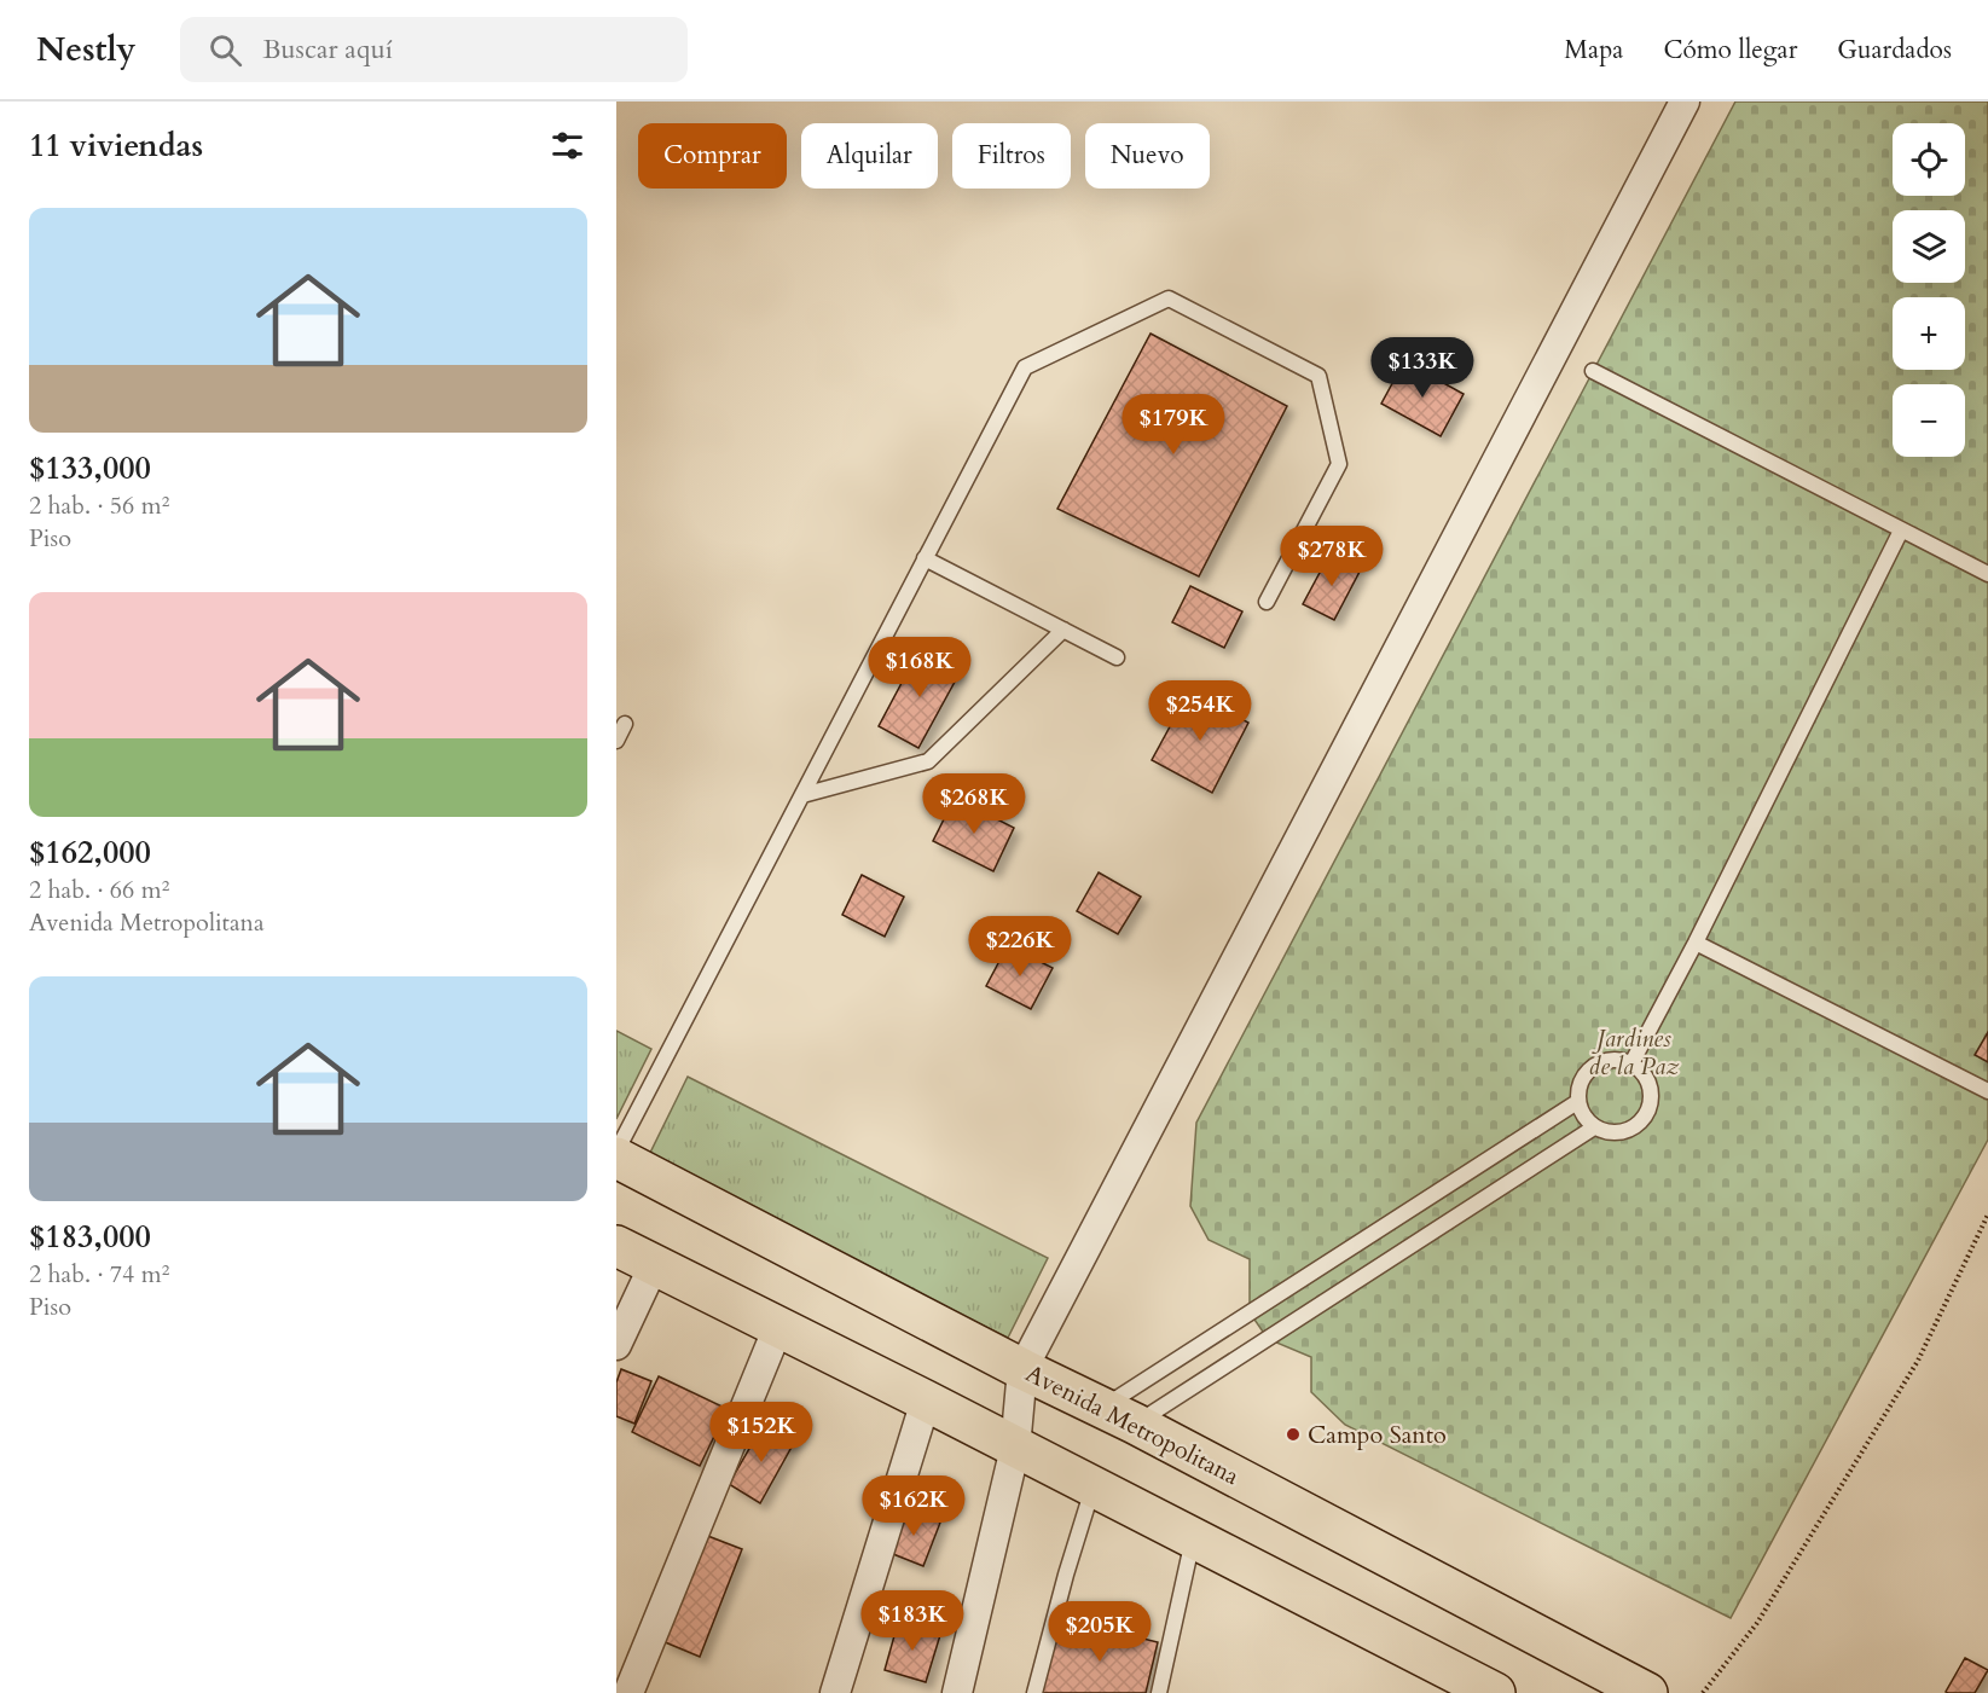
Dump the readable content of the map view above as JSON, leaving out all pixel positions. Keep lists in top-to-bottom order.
{
  "streets": {
    "highway": ["Avenida Metropolitana"]
  },
  "parks": ["Jardines de la Paz"],
  "places": ["Campo Santo"],
  "page": {
    "header": "Nestly",
    "search": "Buscar aquí",
    "nav": ["Mapa", "Cómo llegar", "Guardados"],
    "heading": "11 viviendas",
    "map_buttons": ["+", "−"],
    "chip": [
      "Comprar",
      "Alquilar",
      "Filtros",
      "Nuevo"
    ],
    "list": [
      {
        "name": "$133,000",
        "note": "2 hab. · 56 m² · Piso"
      },
      {
        "name": "$162,000",
        "note": "2 hab. · 66 m² · Avenida Metropolitana"
      },
      {
        "name": "$183,000",
        "note": "2 hab. · 74 m² · Piso"
      }
    ],
    "price": [
      "$133K",
      "$179K",
      "$278K",
      "$168K",
      "$254K",
      "$268K",
      "$226K",
      "$152K",
      "$162K",
      "$183K",
      "$205K"
    ]
  }
}
